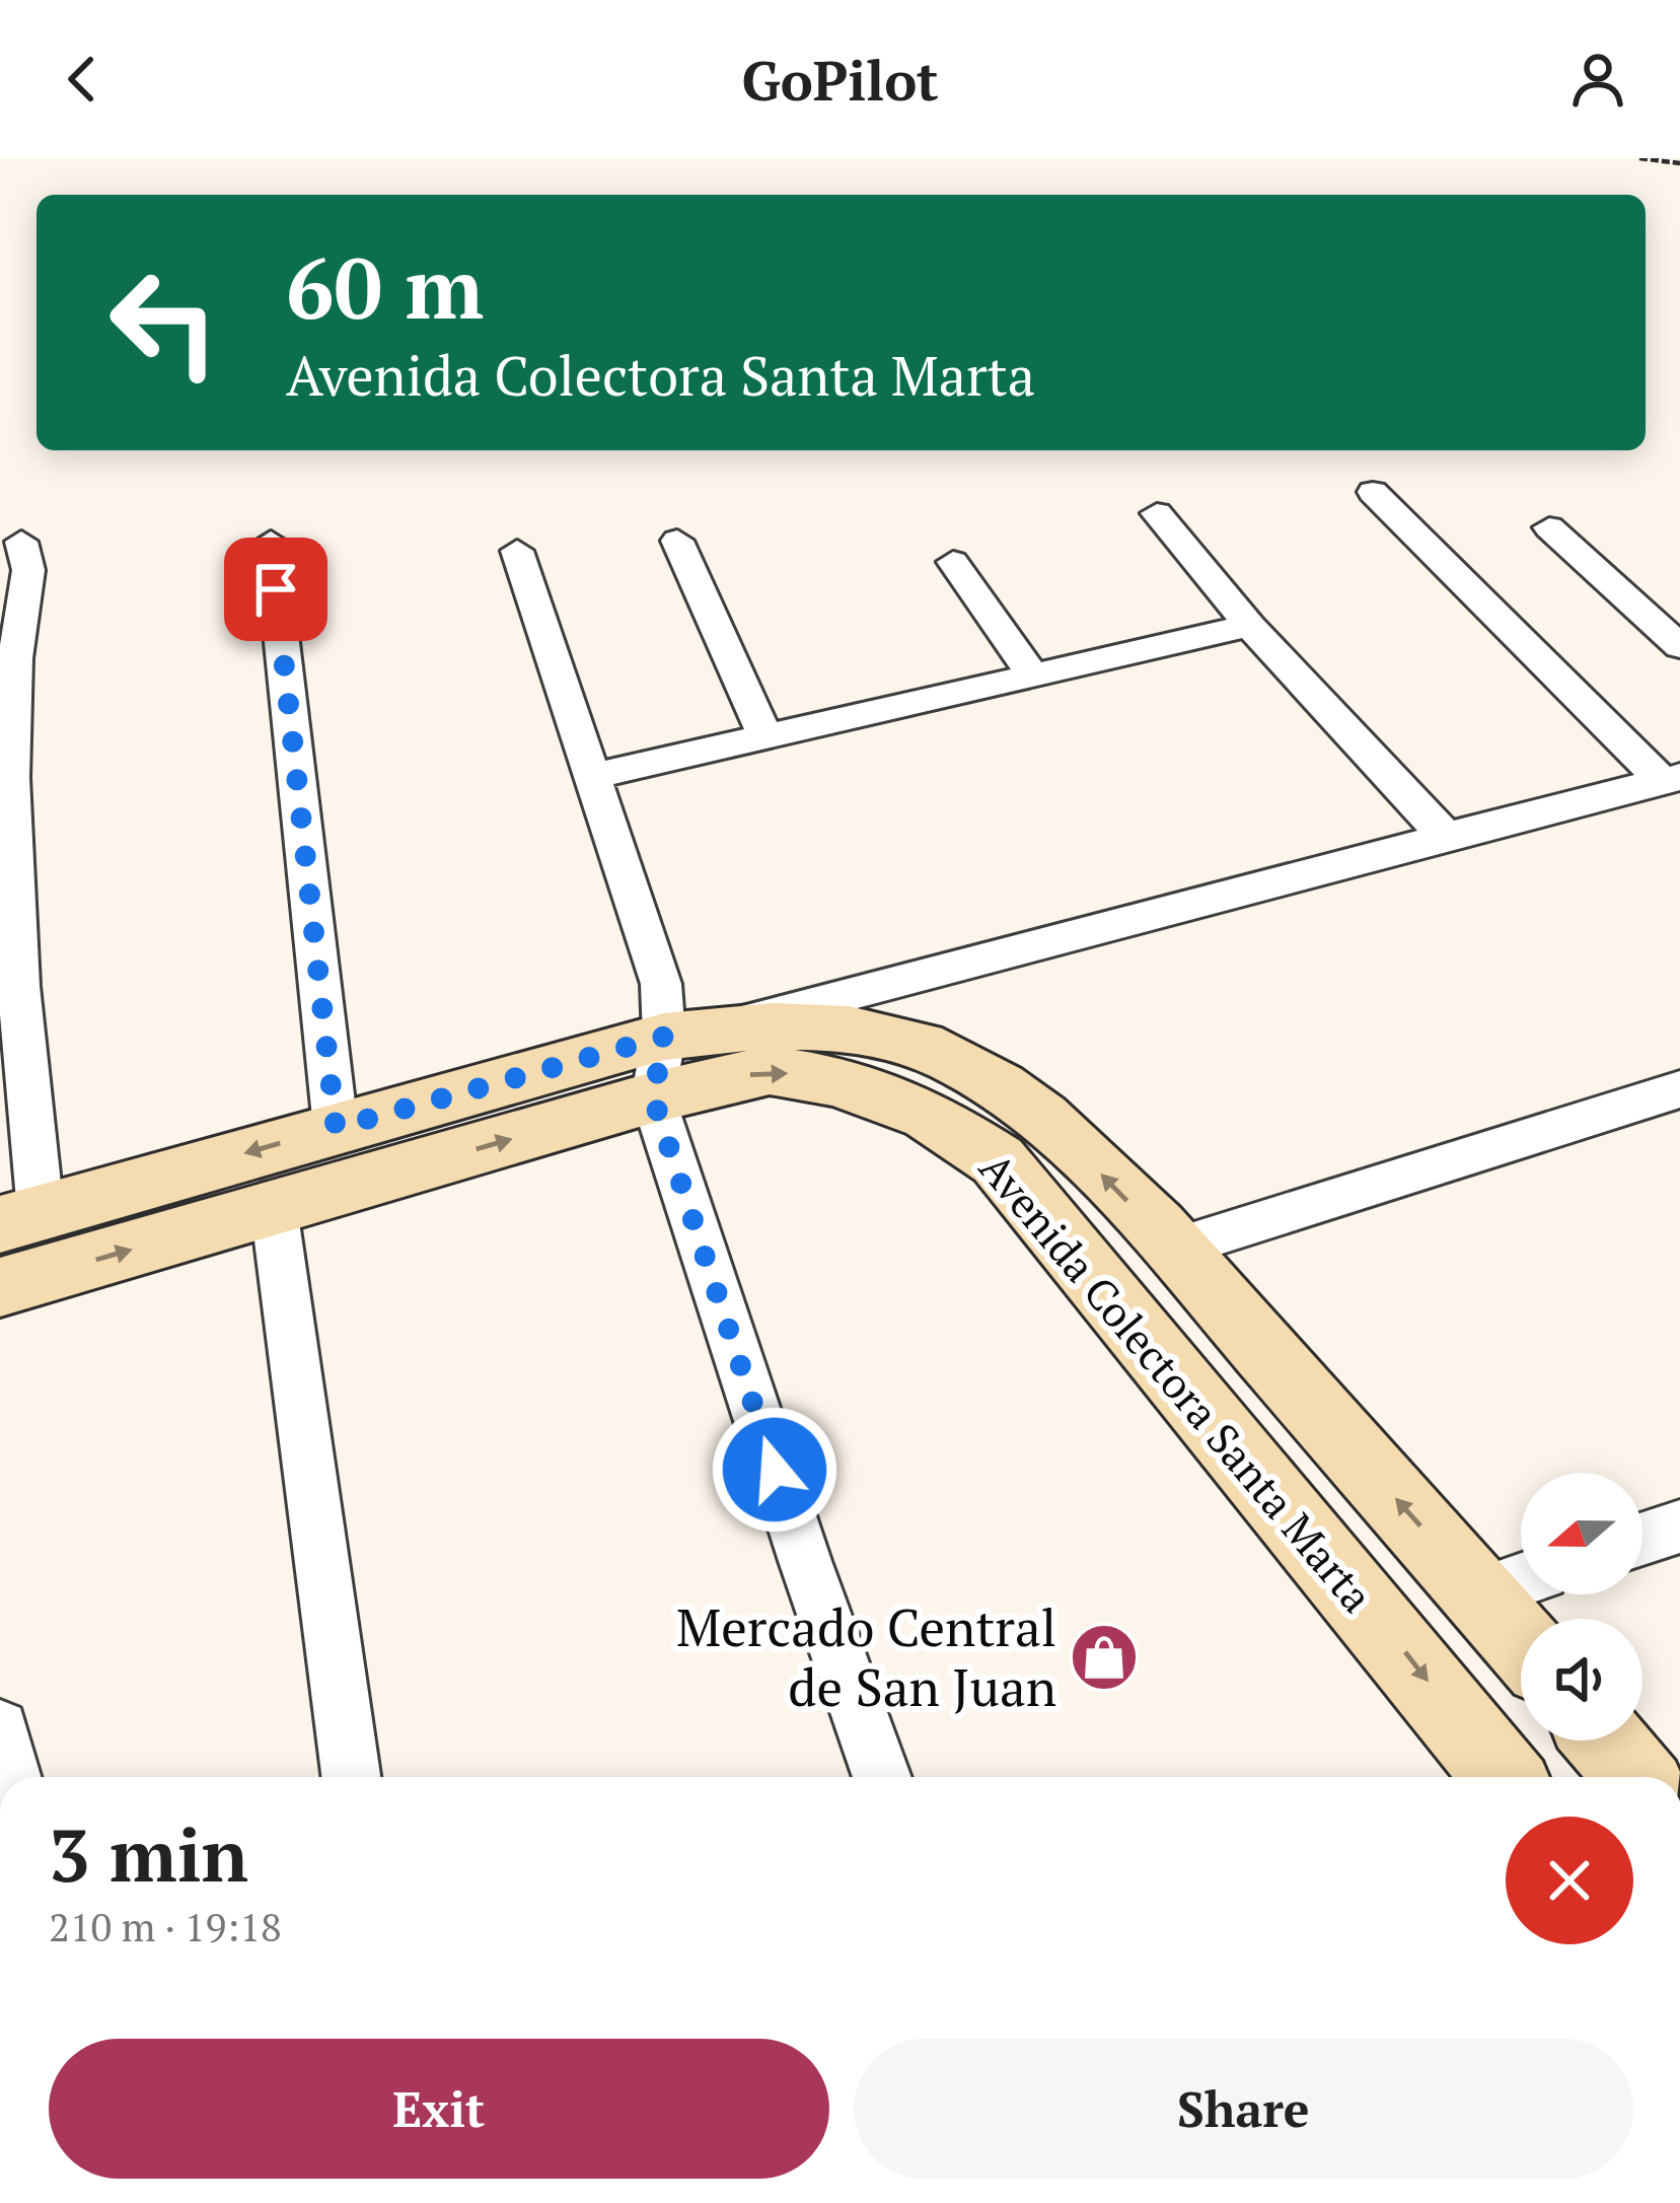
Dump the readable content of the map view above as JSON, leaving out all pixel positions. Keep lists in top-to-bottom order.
{
  "streets": {
    "street": ["Avenida Colectora Santa Marta"]
  },
  "places": {
    "shop": ["Mercado Central de San Juan"]
  },
  "north": "left",
  "page": {
    "header": "GoPilot",
    "turn": ["60 m", "Avenida Colectora Santa Marta"],
    "heading": ["3 min", "210 m · 19:18"],
    "buttons": ["Exit", "Share"]
  }
}
